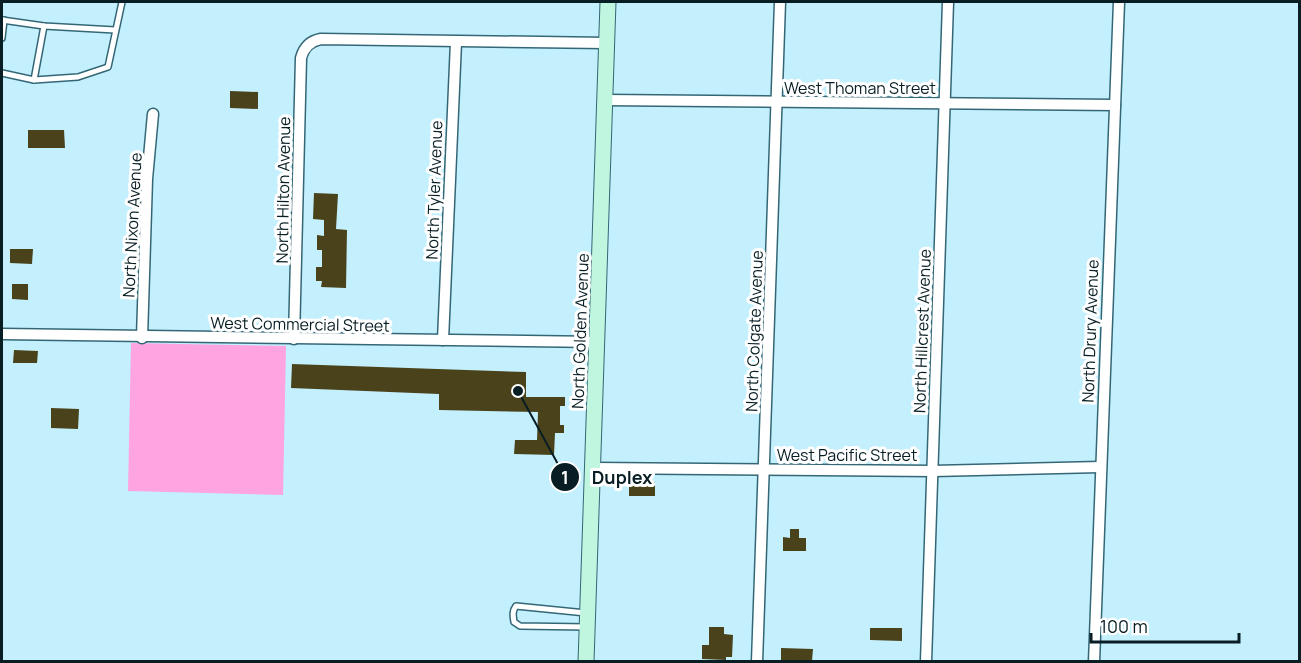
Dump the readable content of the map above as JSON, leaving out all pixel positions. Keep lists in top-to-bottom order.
{
  "streets": {
    "street": [
      "West Thoman Street",
      "North Hilton Avenue",
      "North Tyler Avenue",
      "North Nixon Avenue",
      "West Commercial Street",
      "North Golden Avenue",
      "North Colgate Avenue",
      "North Hillcrest Avenue",
      "North Drury Avenue",
      "West Pacific Street"
    ]
  },
  "crossings": [
    ["West Thoman Street", "North Golden Avenue"],
    ["West Thoman Street", "North Colgate Avenue"],
    ["West Thoman Street", "North Hillcrest Avenue"],
    ["West Thoman Street", "North Drury Avenue"],
    ["North Hilton Avenue", "North Tyler Avenue"],
    ["North Hilton Avenue", "West Commercial Street"],
    ["North Tyler Avenue", "West Commercial Street"],
    ["North Nixon Avenue", "West Commercial Street"],
    ["West Commercial Street", "North Golden Avenue"],
    ["North Golden Avenue", "West Pacific Street"],
    ["North Colgate Avenue", "West Pacific Street"],
    ["North Hillcrest Avenue", "West Pacific Street"],
    ["North Drury Avenue", "West Pacific Street"]
  ],
  "places": ["Duplex"],
  "scale_bar": "100 m"
}
